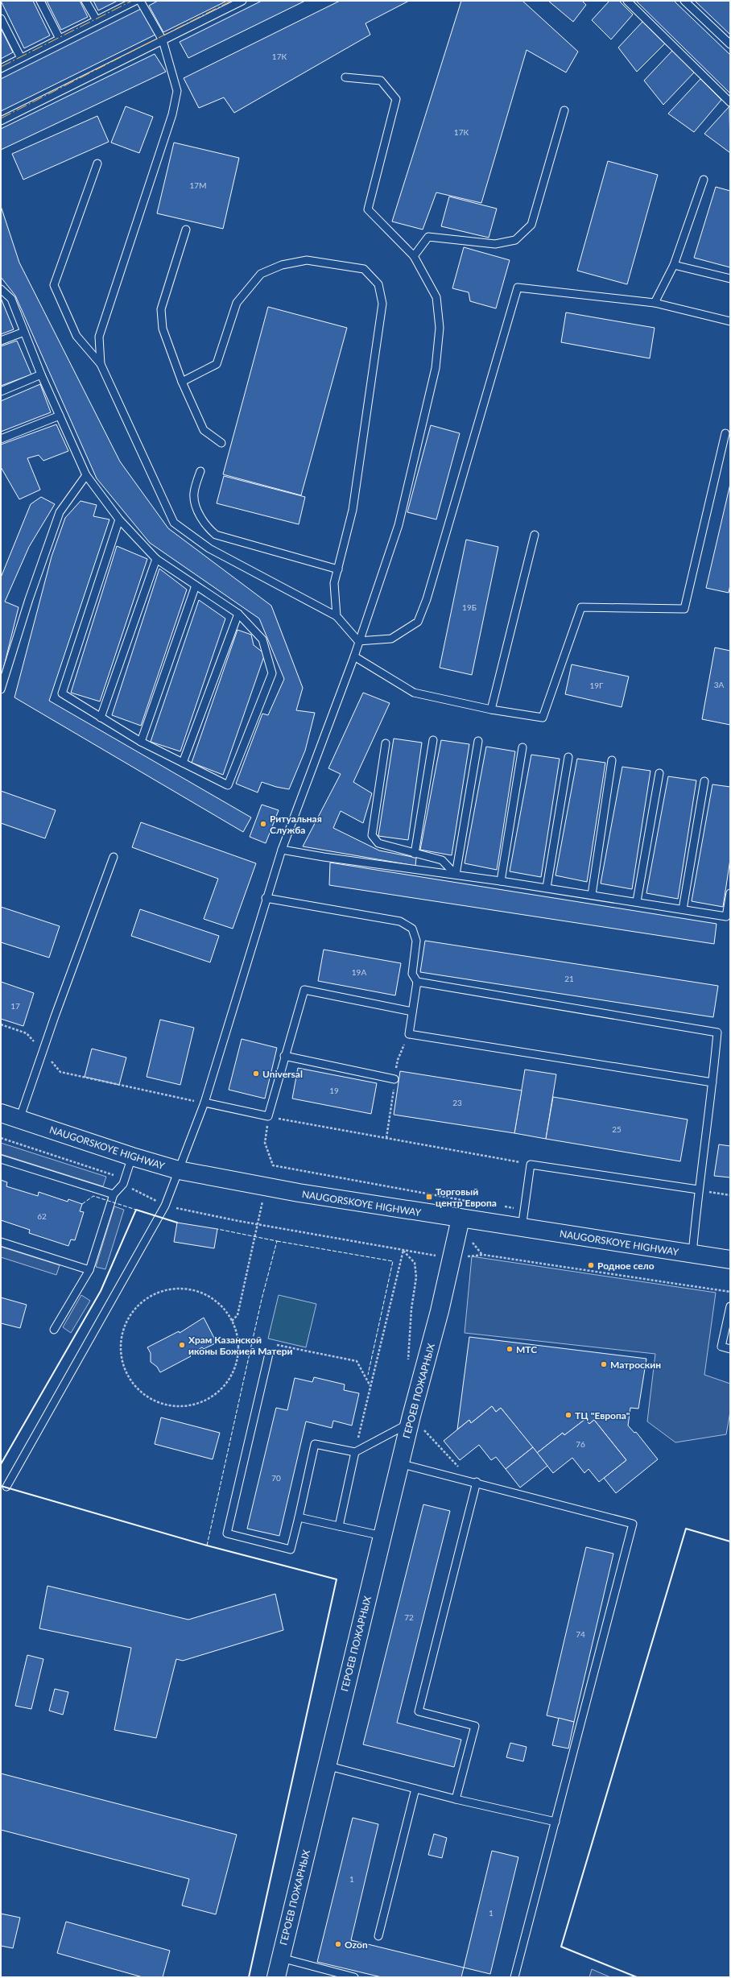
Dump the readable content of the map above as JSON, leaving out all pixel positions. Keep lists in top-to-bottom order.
{
  "streets": {
    "main road": ["NAUGORSKOYE HIGHWAY", "ГЕРОЕВ ПОЖАРНЫХ"]
  },
  "crossings": [
    ["NAUGORSKOYE HIGHWAY", "ГЕРОЕВ ПОЖАРНЫХ"]
  ],
  "places": {
    "other": [
      "Ритуальная Служба",
      "Universal",
      "Родное село",
      "Храм Казанской иконы Божией Матери",
      "МТС",
      "Матроскин",
      "ТЦ \"Европа\"",
      "Ozon"
    ],
    "transit": ["Торговый центр Европа"]
  },
  "house_numbers": [
    "17К",
    "17К",
    "17М",
    "19Б",
    "3А",
    "19Г",
    "19А",
    "21",
    "17",
    "19",
    "23",
    "25",
    "62",
    "76",
    "70",
    "72",
    "74",
    "1",
    "1"
  ]
}
